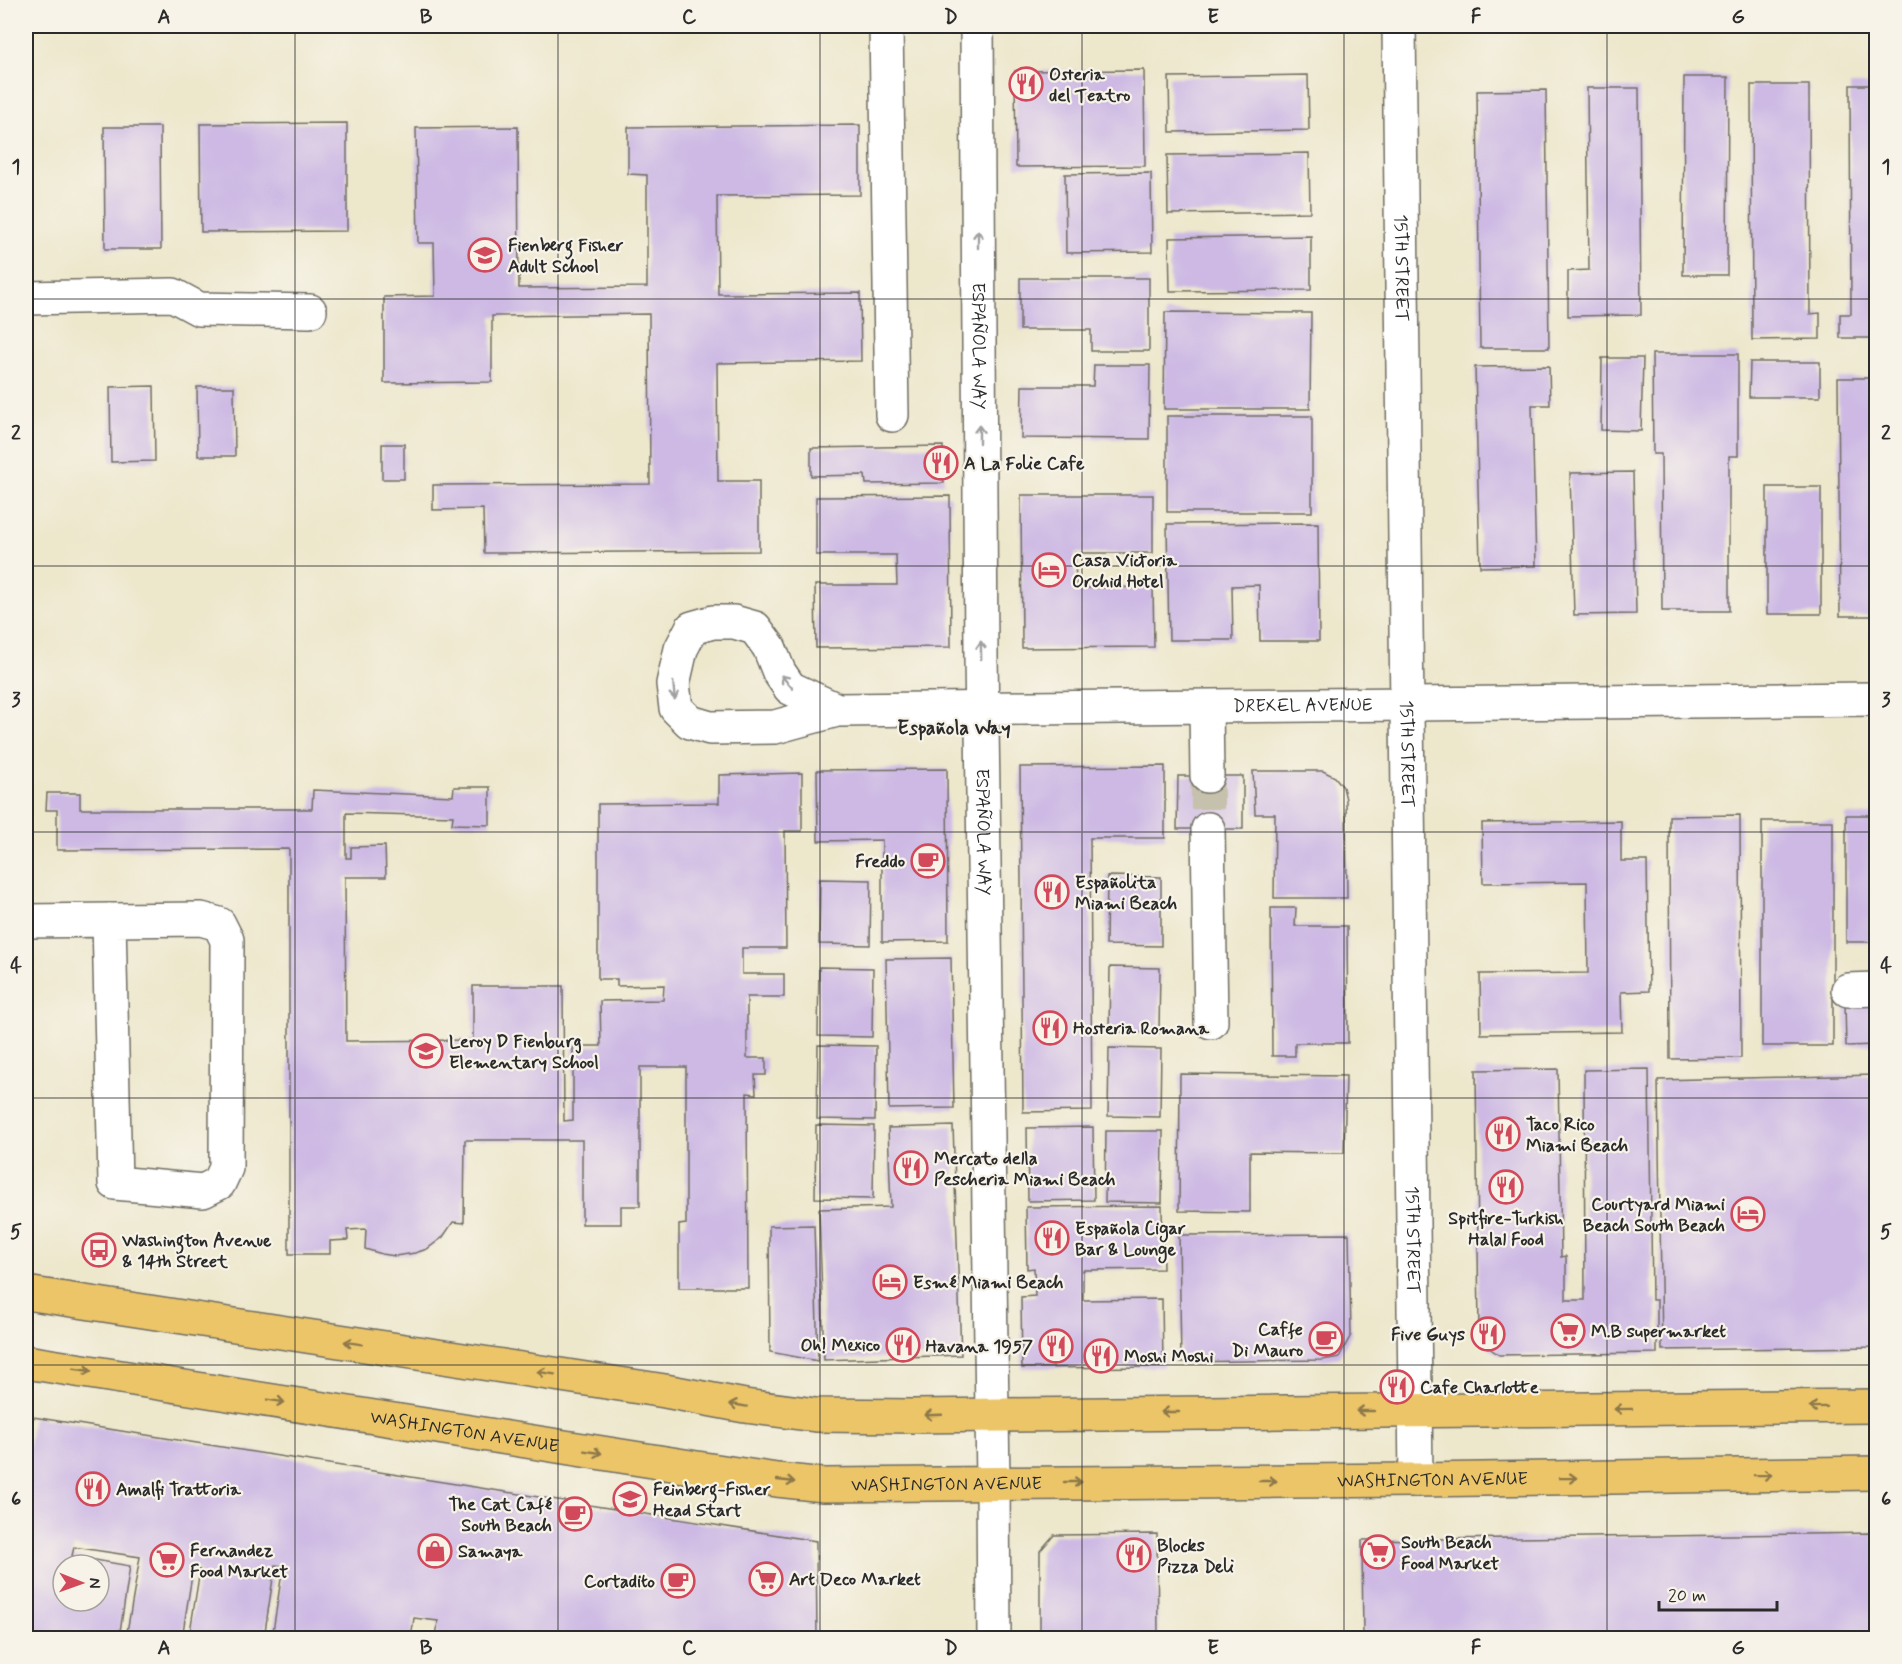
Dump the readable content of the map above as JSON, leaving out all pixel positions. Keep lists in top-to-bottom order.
{
  "streets": {
    "main road": ["WASHINGTON AVENUE"],
    "street": ["15TH STREET", "ESPAÑOLA WAY", "DREXEL AVENUE"]
  },
  "crossings": [
    ["15TH STREET", "DREXEL AVENUE"],
    ["15TH STREET", "WASHINGTON AVENUE"],
    ["ESPAÑOLA WAY", "DREXEL AVENUE"],
    ["ESPAÑOLA WAY", "WASHINGTON AVENUE"]
  ],
  "districts": ["Española Way"],
  "places": {
    "restaurant": [
      "Osteria del Teatro",
      "A La Folie Cafe",
      "Españolita Miami Beach",
      "Hosteria Romana",
      "Taco Rico Miami Beach",
      "Mercato della Pescheria Miami Beach",
      "Spitfire-Turkish Halal Food",
      "Española Cigar Bar & Lounge",
      "Five Guys",
      "Oh! Mexico",
      "Havana 1957",
      "Moshi Moshi",
      "Cafe Charlotte",
      "Amalfi Trattoria",
      "Blocks Pizza Deli"
    ],
    "school or university": ["Fienberg Fisher Adult School", "Leroy D Fienburg Elementary School", "Feinberg-Fisher Head Start"],
    "hotel": ["Casa Victoria Orchid Hotel", "Courtyard Miami Beach South Beach", "Esmé Miami Beach"],
    "cafe": [
      "Freddo",
      "Caffe Di Mauro",
      "The Cat Café South Beach",
      "Cortadito"
    ],
    "bus stop": ["Washington Avenue & 14th Street"],
    "supermarket": [
      "M.B supermarket",
      "South Beach Food Market",
      "Fernandez Food Market",
      "Art Deco Market"
    ],
    "shop": ["Samaya"]
  },
  "scale_bar": "20 m",
  "north": "right",
  "grid": {
    "columns": [
      "A",
      "B",
      "C",
      "D",
      "E",
      "F",
      "G"
    ],
    "rows": [
      "1",
      "2",
      "3",
      "4",
      "5",
      "6"
    ]
  }
}
